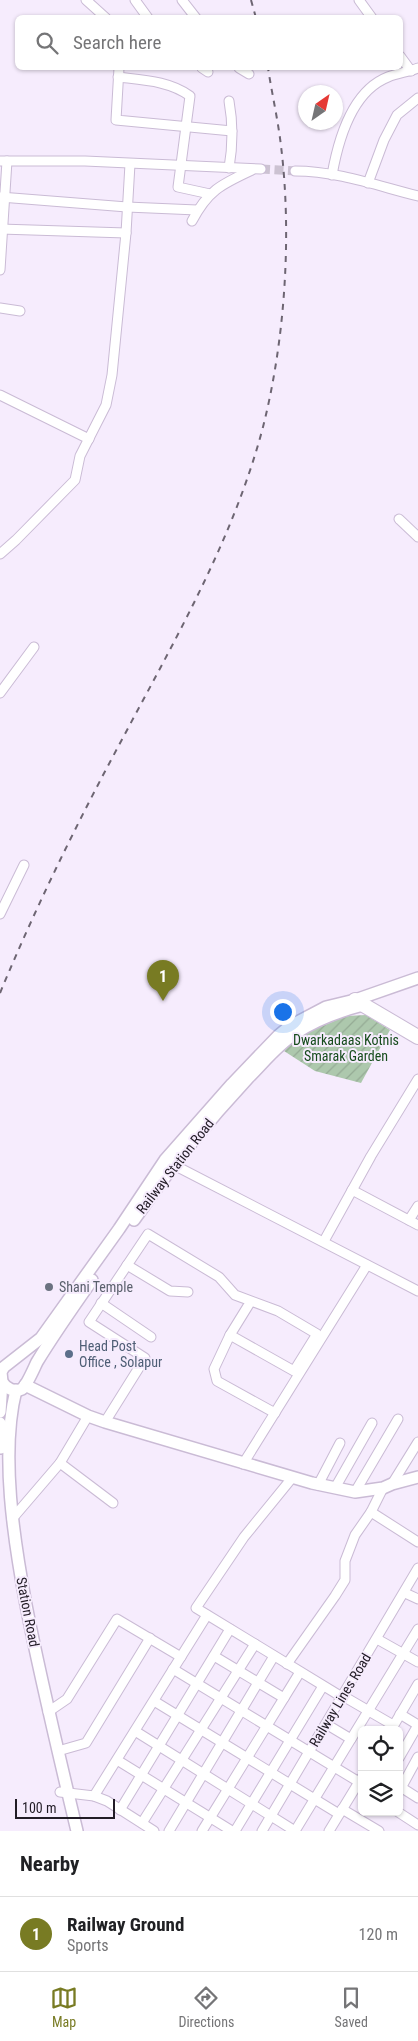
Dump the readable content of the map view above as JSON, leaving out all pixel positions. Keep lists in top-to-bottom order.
{
  "streets": {
    "main road": ["Railway Station Road", "Station Road"],
    "street": ["Railway Lines Road"]
  },
  "crossings": [
    ["Railway Station Road", "Station Road"]
  ],
  "parks": ["Dwarkadaas Kotnis Smarak Garden"],
  "places": ["Shani Temple", "Head Post Office , Solapur"],
  "scale_bar": "100 m",
  "north": "top right",
  "page": {
    "search": "Search here",
    "pins": "1",
    "scale": "100 m",
    "heading": "Nearby",
    "list": [
      {
        "mark": "1",
        "name": "Railway Ground",
        "note": "Sports",
        "value": "120 m"
      }
    ],
    "nav": ["Map", "Directions", "Saved"]
  }
}
